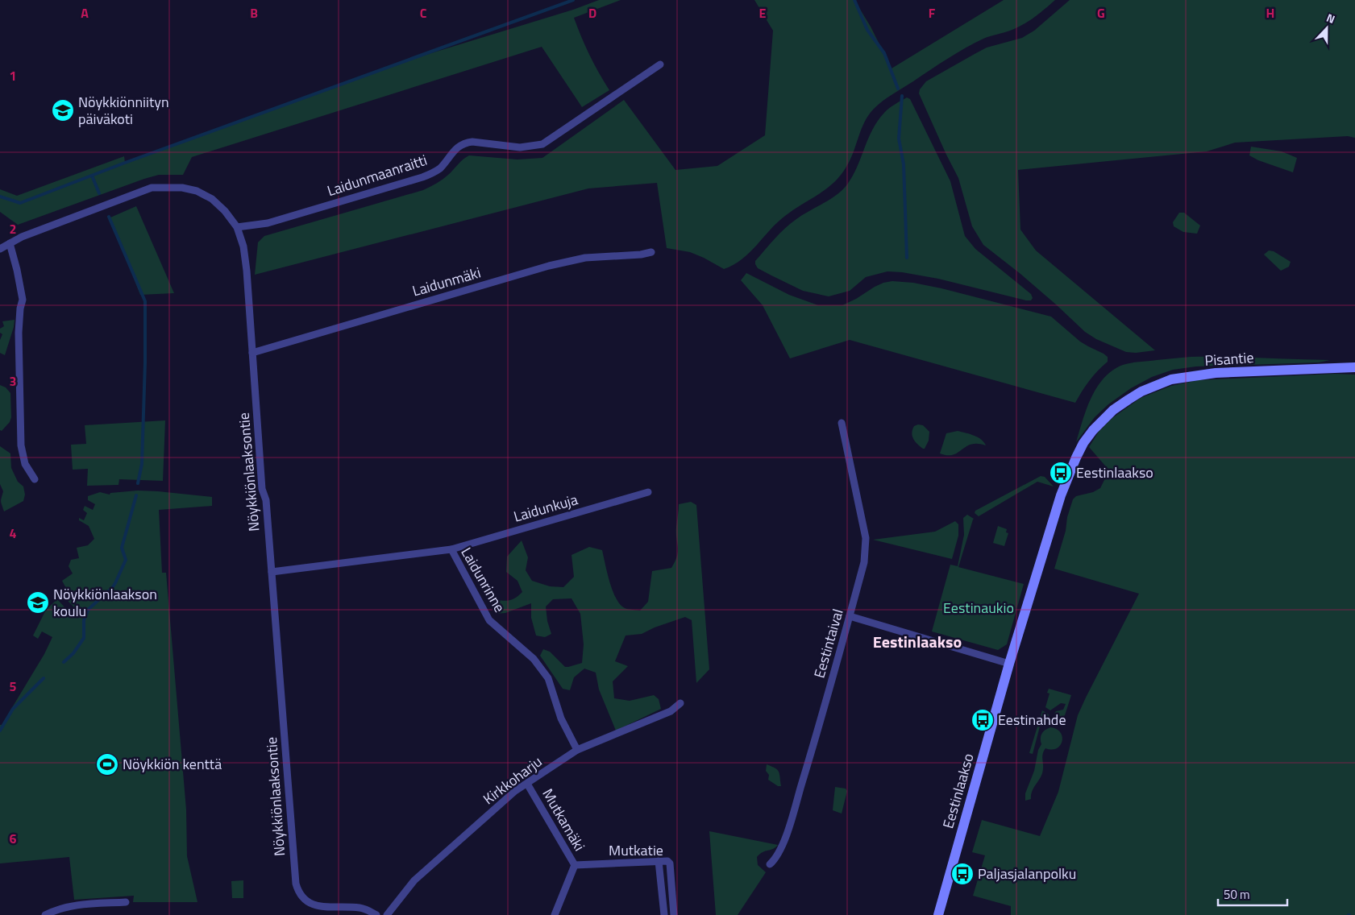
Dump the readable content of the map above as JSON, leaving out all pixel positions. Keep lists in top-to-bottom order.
{
  "streets": {
    "street": [
      "Laidunmaanraitti",
      "Laidunmäki",
      "Pisantie",
      "Nöykkiönlaaksontie",
      "Laidunkuja",
      "Laidunrinne",
      "Eestintaival",
      "Kirkkoharju",
      "Eestinlaakso",
      "Mutkamäki",
      "Mutkatie"
    ]
  },
  "crossings": [
    ["Laidunmaanraitti", "Nöykkiönlaaksontie"],
    ["Laidunmäki", "Nöykkiönlaaksontie"],
    ["Pisantie", "Eestinlaakso"],
    ["Nöykkiönlaaksontie", "Laidunrinne"],
    ["Laidunkuja", "Laidunrinne"],
    ["Laidunrinne", "Kirkkoharju"],
    ["Kirkkoharju", "Mutkamäki"],
    ["Mutkamäki", "Mutkatie"]
  ],
  "districts": ["Eestinlaakso"],
  "parks": ["Eestinaukio"],
  "places": {
    "school or university": ["Nöykkiönniityn päiväkoti", "Nöykkiönlaakson koulu"],
    "bus stop": ["Eestinlaakso", "Eestinahde", "Paljasjalanpolku"],
    "sports": ["Nöykkiön kenttä"]
  },
  "scale_bar": "50 m",
  "north": "top",
  "grid": {
    "columns": [
      "A",
      "B",
      "C",
      "D",
      "E",
      "F",
      "G",
      "H"
    ],
    "rows": [
      "1",
      "2",
      "3",
      "4",
      "5",
      "6"
    ]
  }
}
